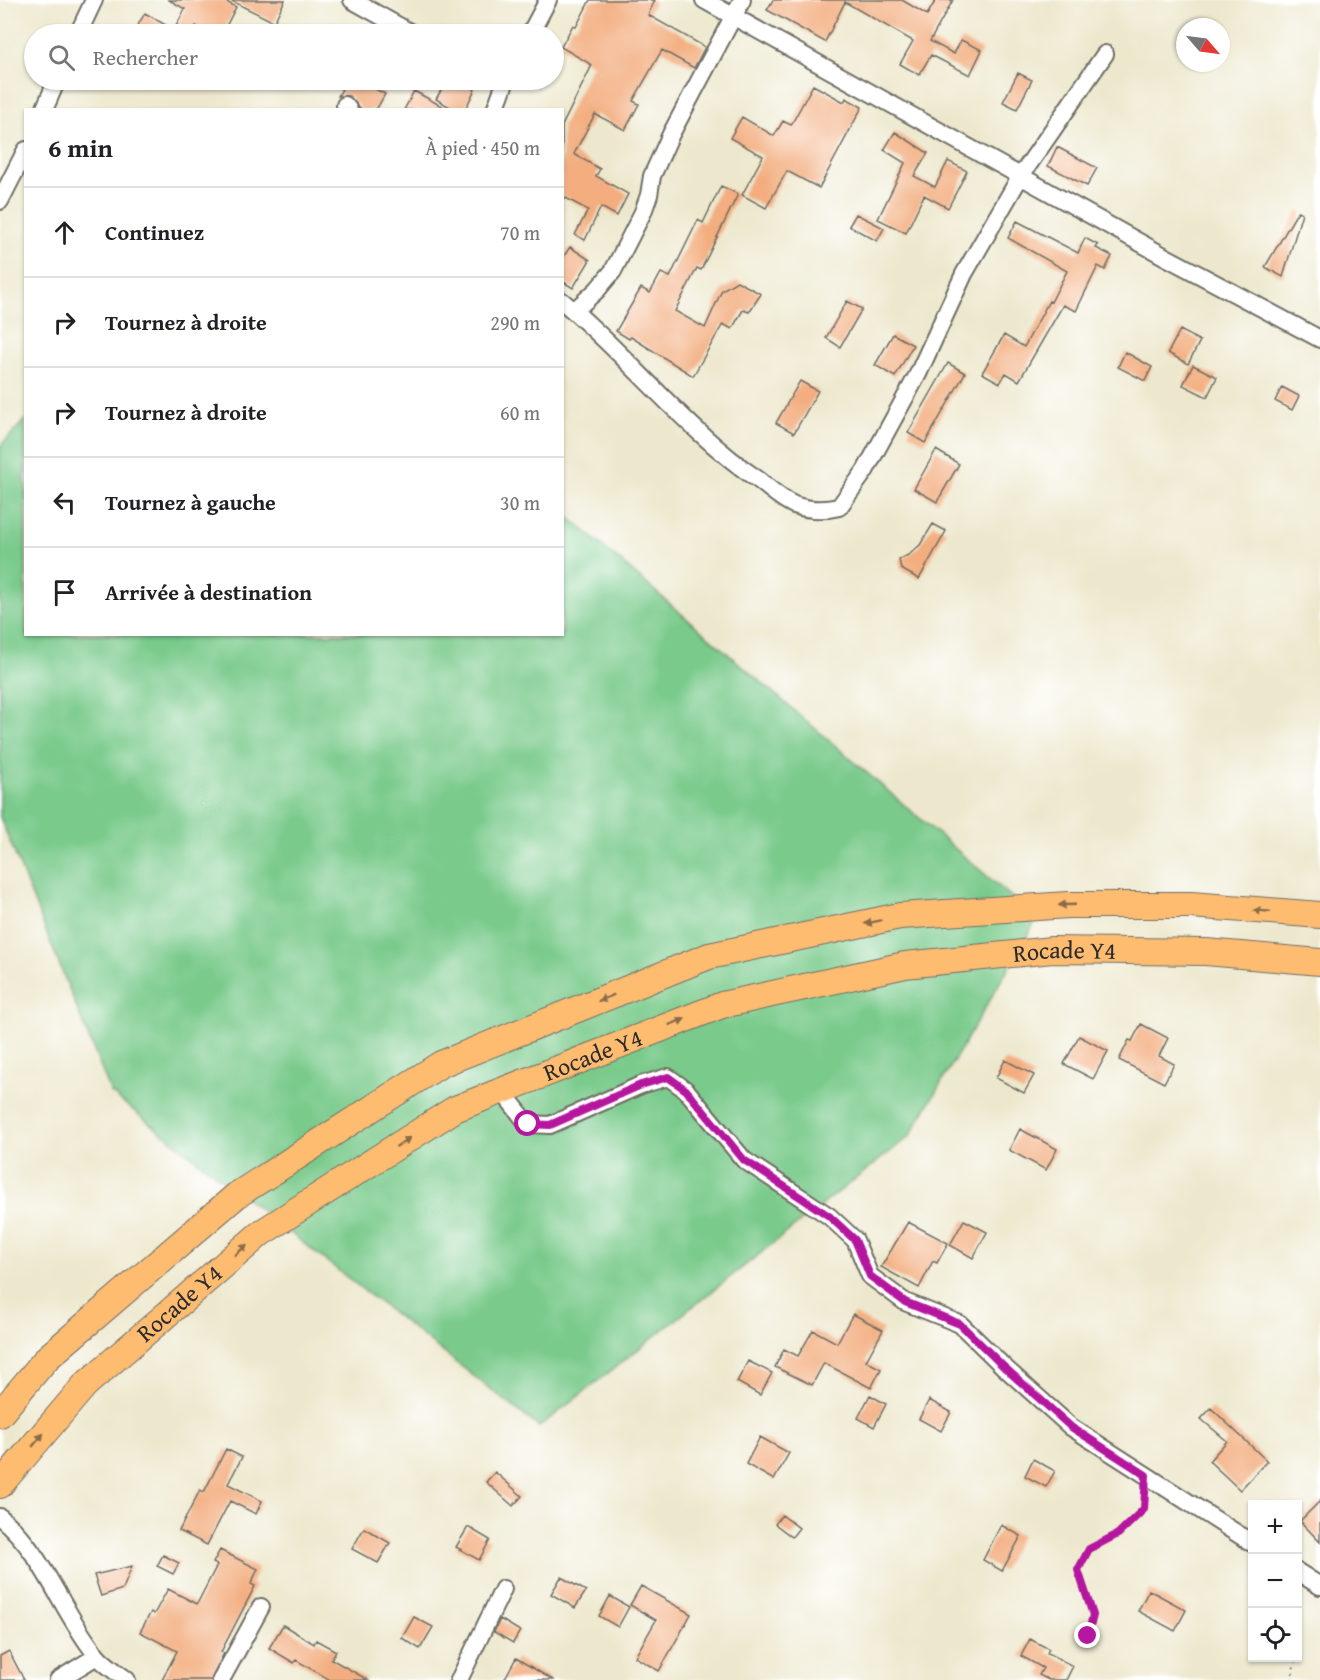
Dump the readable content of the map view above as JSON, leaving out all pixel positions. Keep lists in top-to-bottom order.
{
  "streets": {
    "highway": ["Rocade Y4"]
  },
  "north": "bottom right",
  "page": {
    "search": "Rechercher",
    "heading": ["6 min", "À pied · 450 m"],
    "list": [
      ["Continuez", "70 m"],
      ["Tournez à droite", "290 m"],
      ["Tournez à droite", "60 m"],
      ["Tournez à gauche", "30 m"],
      "Arrivée à destination"
    ],
    "map_buttons": ["+", "−"]
  }
}
